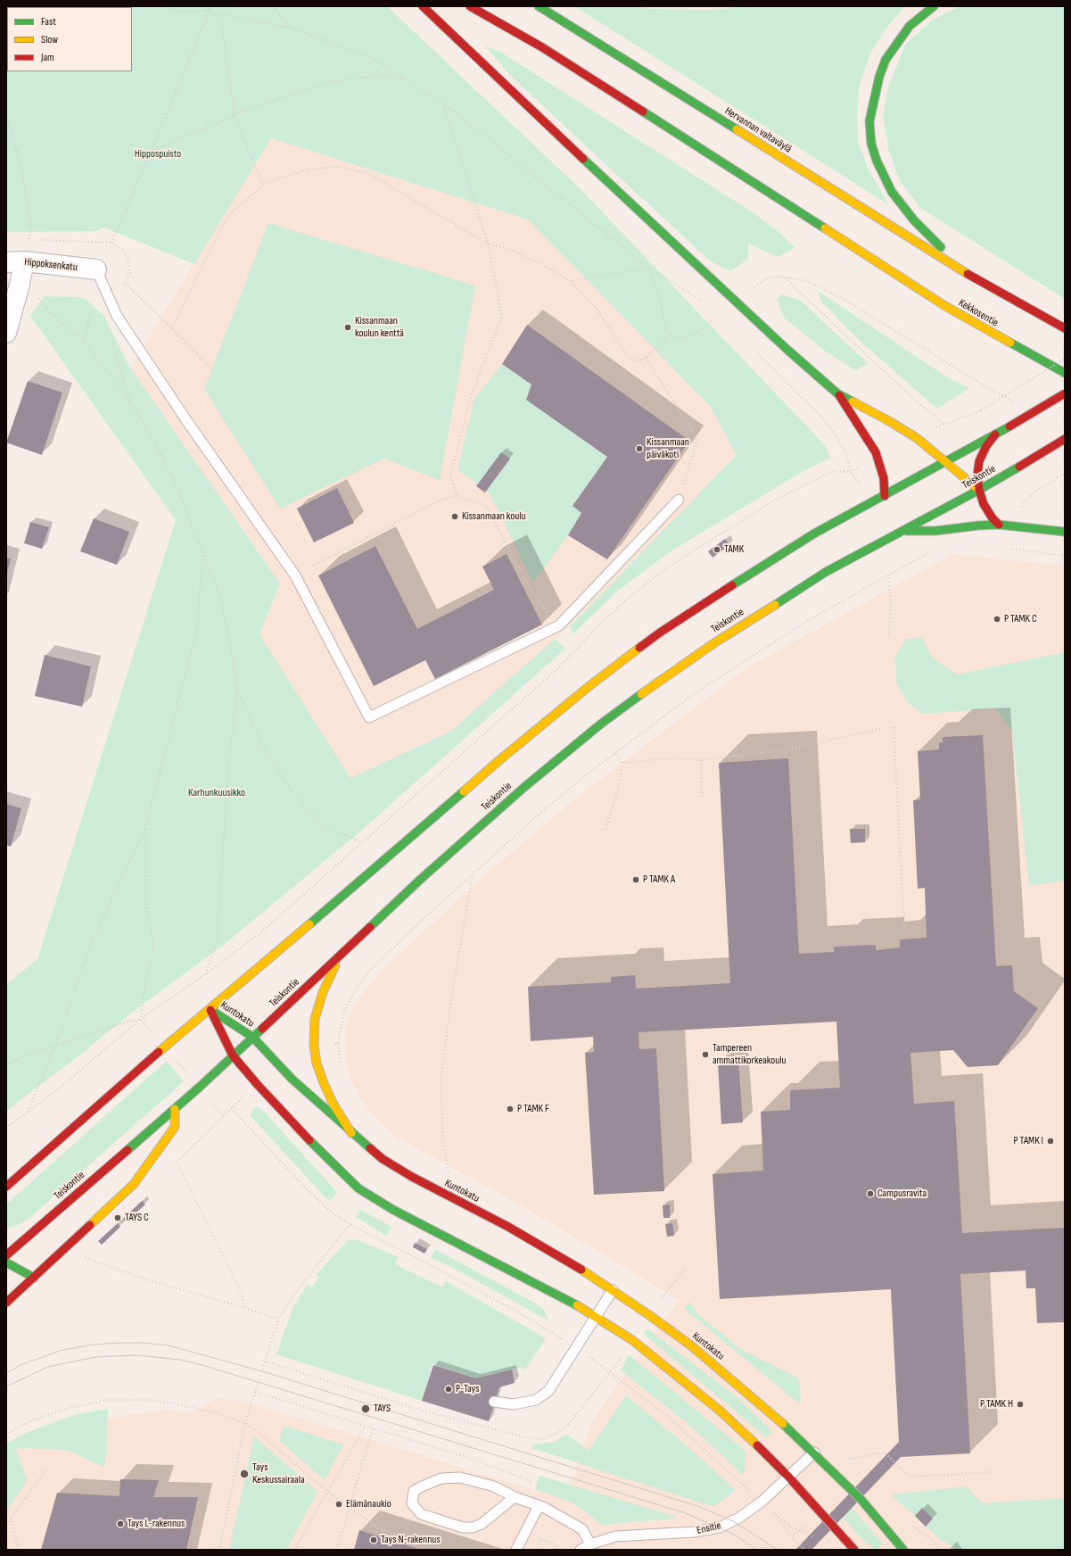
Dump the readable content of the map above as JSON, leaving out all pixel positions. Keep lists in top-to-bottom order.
{
  "streets": {
    "main road": [
      "Hervannan valtaväylä",
      "Kekkosentie",
      "Teiskontie",
      "Kuntokatu"
    ],
    "street": ["Hippoksenkatu"],
    "lane": ["Ensitie"]
  },
  "crossings": [
    ["Teiskontie", "Kuntokatu"],
    ["Kuntokatu", "Ensitie"]
  ],
  "parks": ["Hippospuisto", "Karhunkuusikko"],
  "places": [
    "Kissanmaan koulun kenttä",
    "Kissanmaan päiväkoti",
    "Kissanmaan koulu",
    "TAMK",
    "P TAMK C",
    "P TAMK A",
    "Tampereen ammattikorkeakoulu",
    "P TAMK F",
    "P TAMK I",
    "Campusravita",
    "TAYS C",
    "P-Tays",
    "P TAMK H",
    "TAYS",
    "Tays Keskussairaala",
    "Elämänaukio",
    "Tays L-rakennus",
    "Tays N-rakennus"
  ],
  "legend": ["Fast", "Slow", "Jam"]
}
